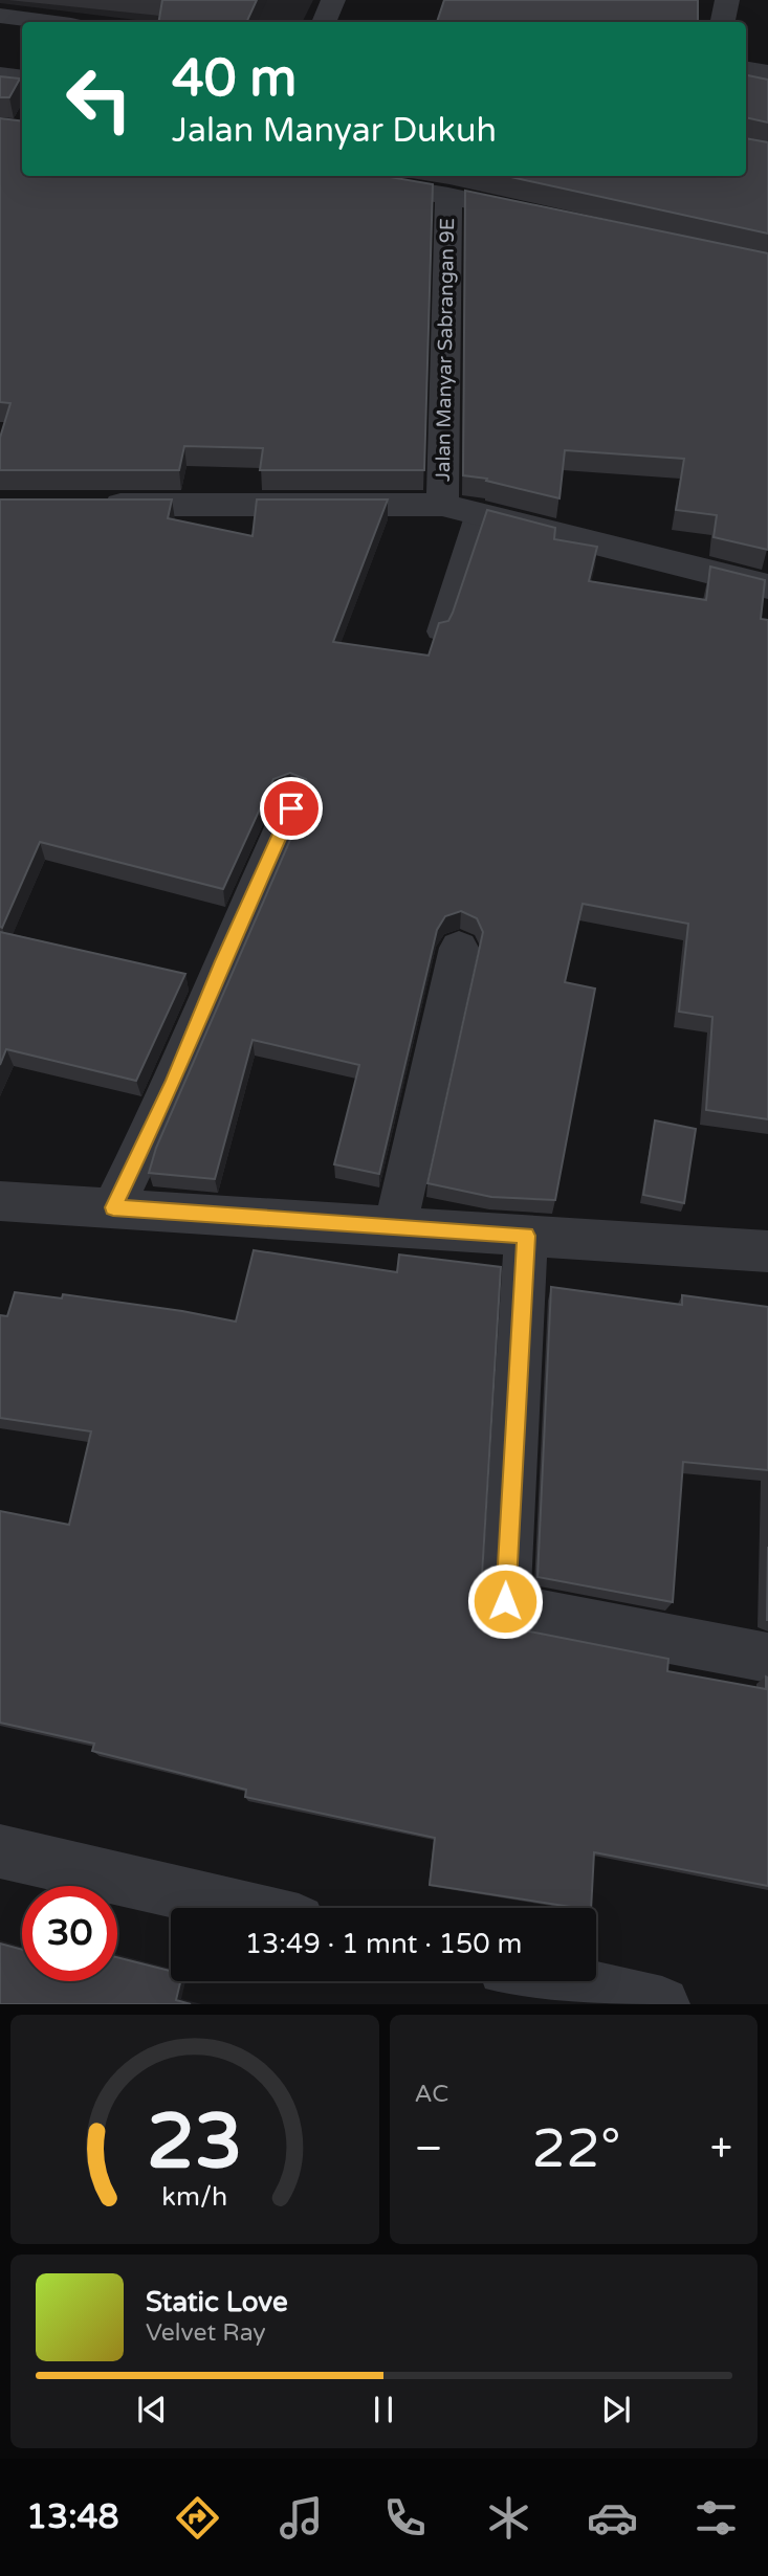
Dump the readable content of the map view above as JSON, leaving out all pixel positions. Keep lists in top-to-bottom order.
{
  "streets": {
    "street": ["Jalan Manyar Sabrangan 9E"]
  },
  "page": {
    "turn": ["40 m", "Jalan Manyar Dukuh"],
    "limit": "30",
    "trip": "13:49 · 1 mnt · 150 m",
    "tile": "AC",
    "heat": ["−", "22°", "+"],
    "song": ["Static Love", "Velvet Ray"],
    "tabs": "13:48",
    "gauge": ["23", "km/h"]
  }
}
